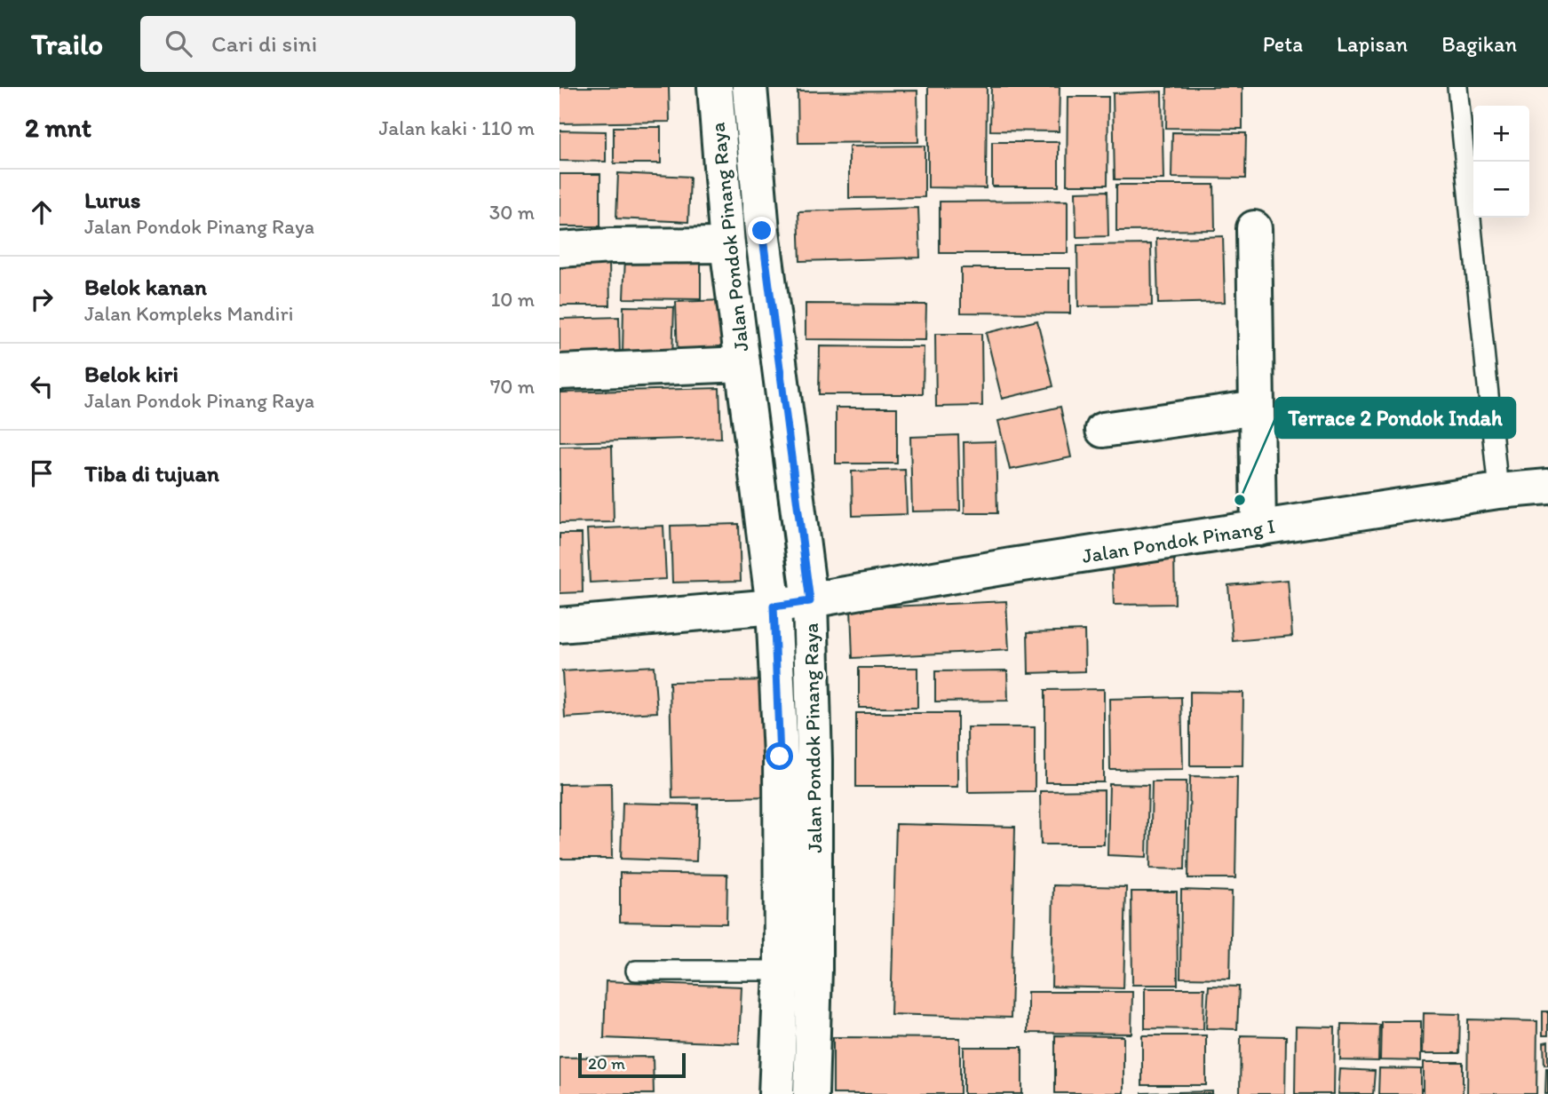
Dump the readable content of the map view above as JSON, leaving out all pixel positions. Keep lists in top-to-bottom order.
{
  "streets": {
    "main road": ["Jalan Pondok Pinang Raya", "Jalan Pondok Pinang I"]
  },
  "crossings": [
    ["Jalan Pondok Pinang Raya", "Jalan Pondok Pinang I"]
  ],
  "places": ["Terrace 2 Pondok Indah"],
  "scale_bar": "20 m",
  "page": {
    "header": "Trailo",
    "search": "Cari di sini",
    "nav": ["Peta", "Lapisan", "Bagikan"],
    "heading": ["2 mnt", "Jalan kaki · 110 m"],
    "map_buttons": ["+", "−"],
    "list": [
      ["Lurus", "Jalan Pondok Pinang Raya", "30 m"],
      ["Belok kanan", "Jalan Kompleks Mandiri", "10 m"],
      ["Belok kiri", "Jalan Pondok Pinang Raya", "70 m"],
      "Tiba di tujuan"
    ],
    "scale": "20 m"
  }
}
